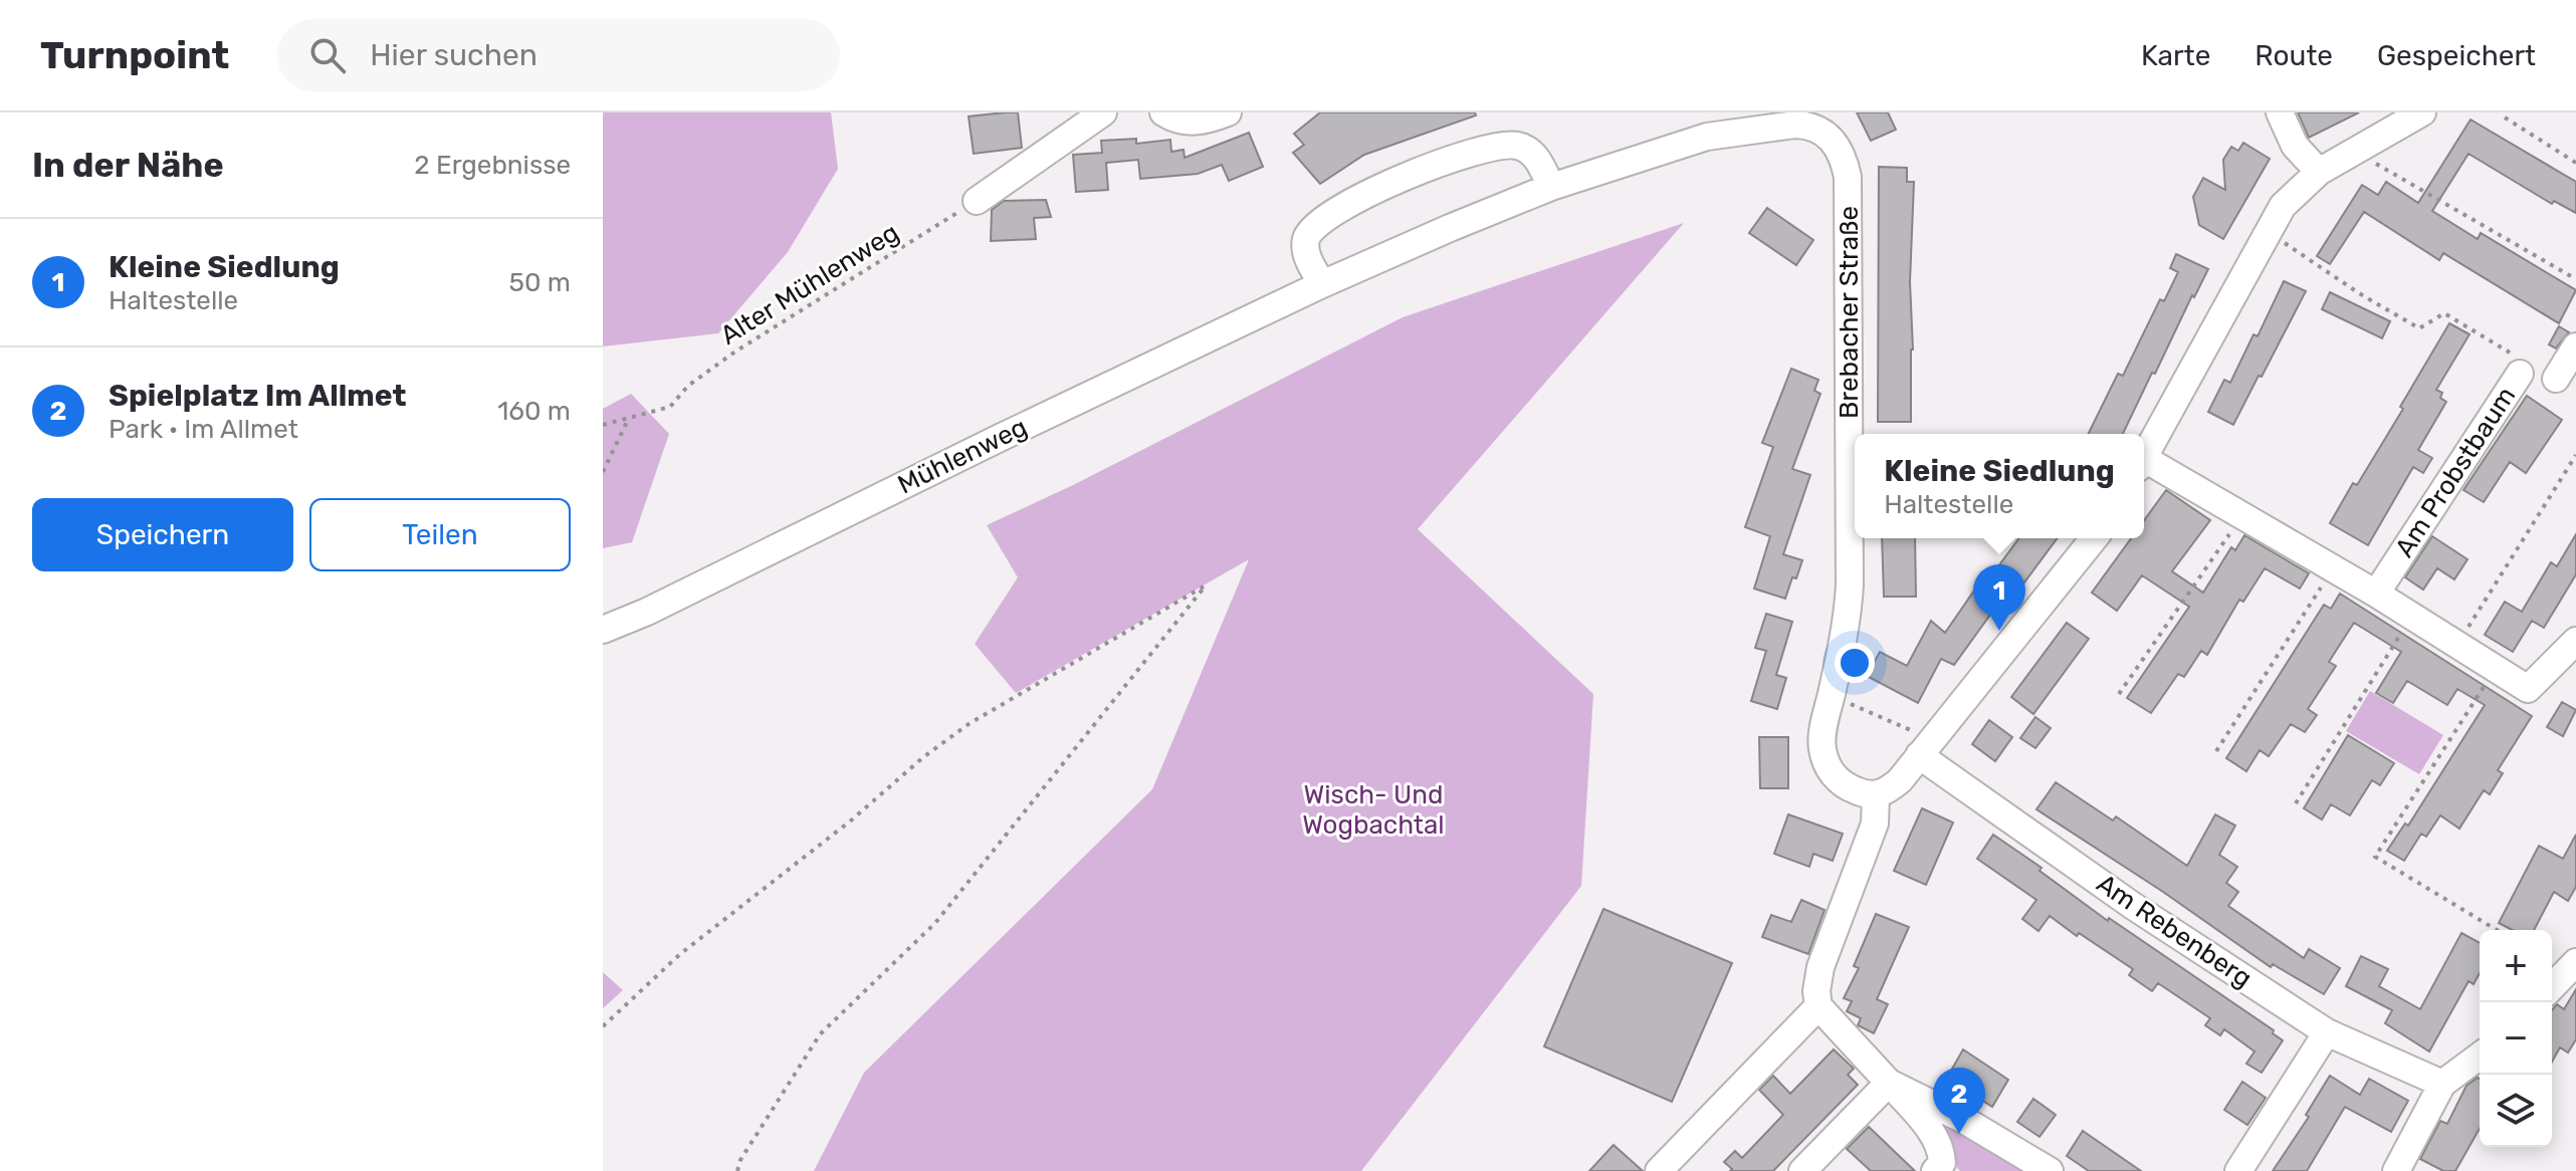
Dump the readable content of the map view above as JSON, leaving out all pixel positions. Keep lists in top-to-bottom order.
{
  "streets": {
    "street": [
      "Brebacher Straße",
      "Mühlenweg",
      "Am Probstbaum",
      "Am Rebenberg"
    ],
    "path": ["Alter Mühlenweg"]
  },
  "crossings": [
    ["Brebacher Straße", "Mühlenweg"]
  ],
  "parks": ["Wisch- Und Wogbachtal"],
  "page": {
    "header": "Turnpoint",
    "search": "Hier suchen",
    "nav": ["Karte", "Route", "Gespeichert"],
    "heading": ["In der Nähe", "2 Ergebnisse"],
    "list": [
      {
        "mark": "1",
        "name": "Kleine Siedlung",
        "note": "Haltestelle",
        "value": "50 m"
      },
      {
        "mark": "2",
        "name": "Spielplatz Im Allmet",
        "note": "Park · Im Allmet",
        "value": "160 m"
      }
    ],
    "popup": ["Kleine Siedlung", "Haltestelle"],
    "buttons": ["Speichern", "Teilen"],
    "pins": ["1", "2"],
    "map_buttons": ["+", "−"]
  }
}
